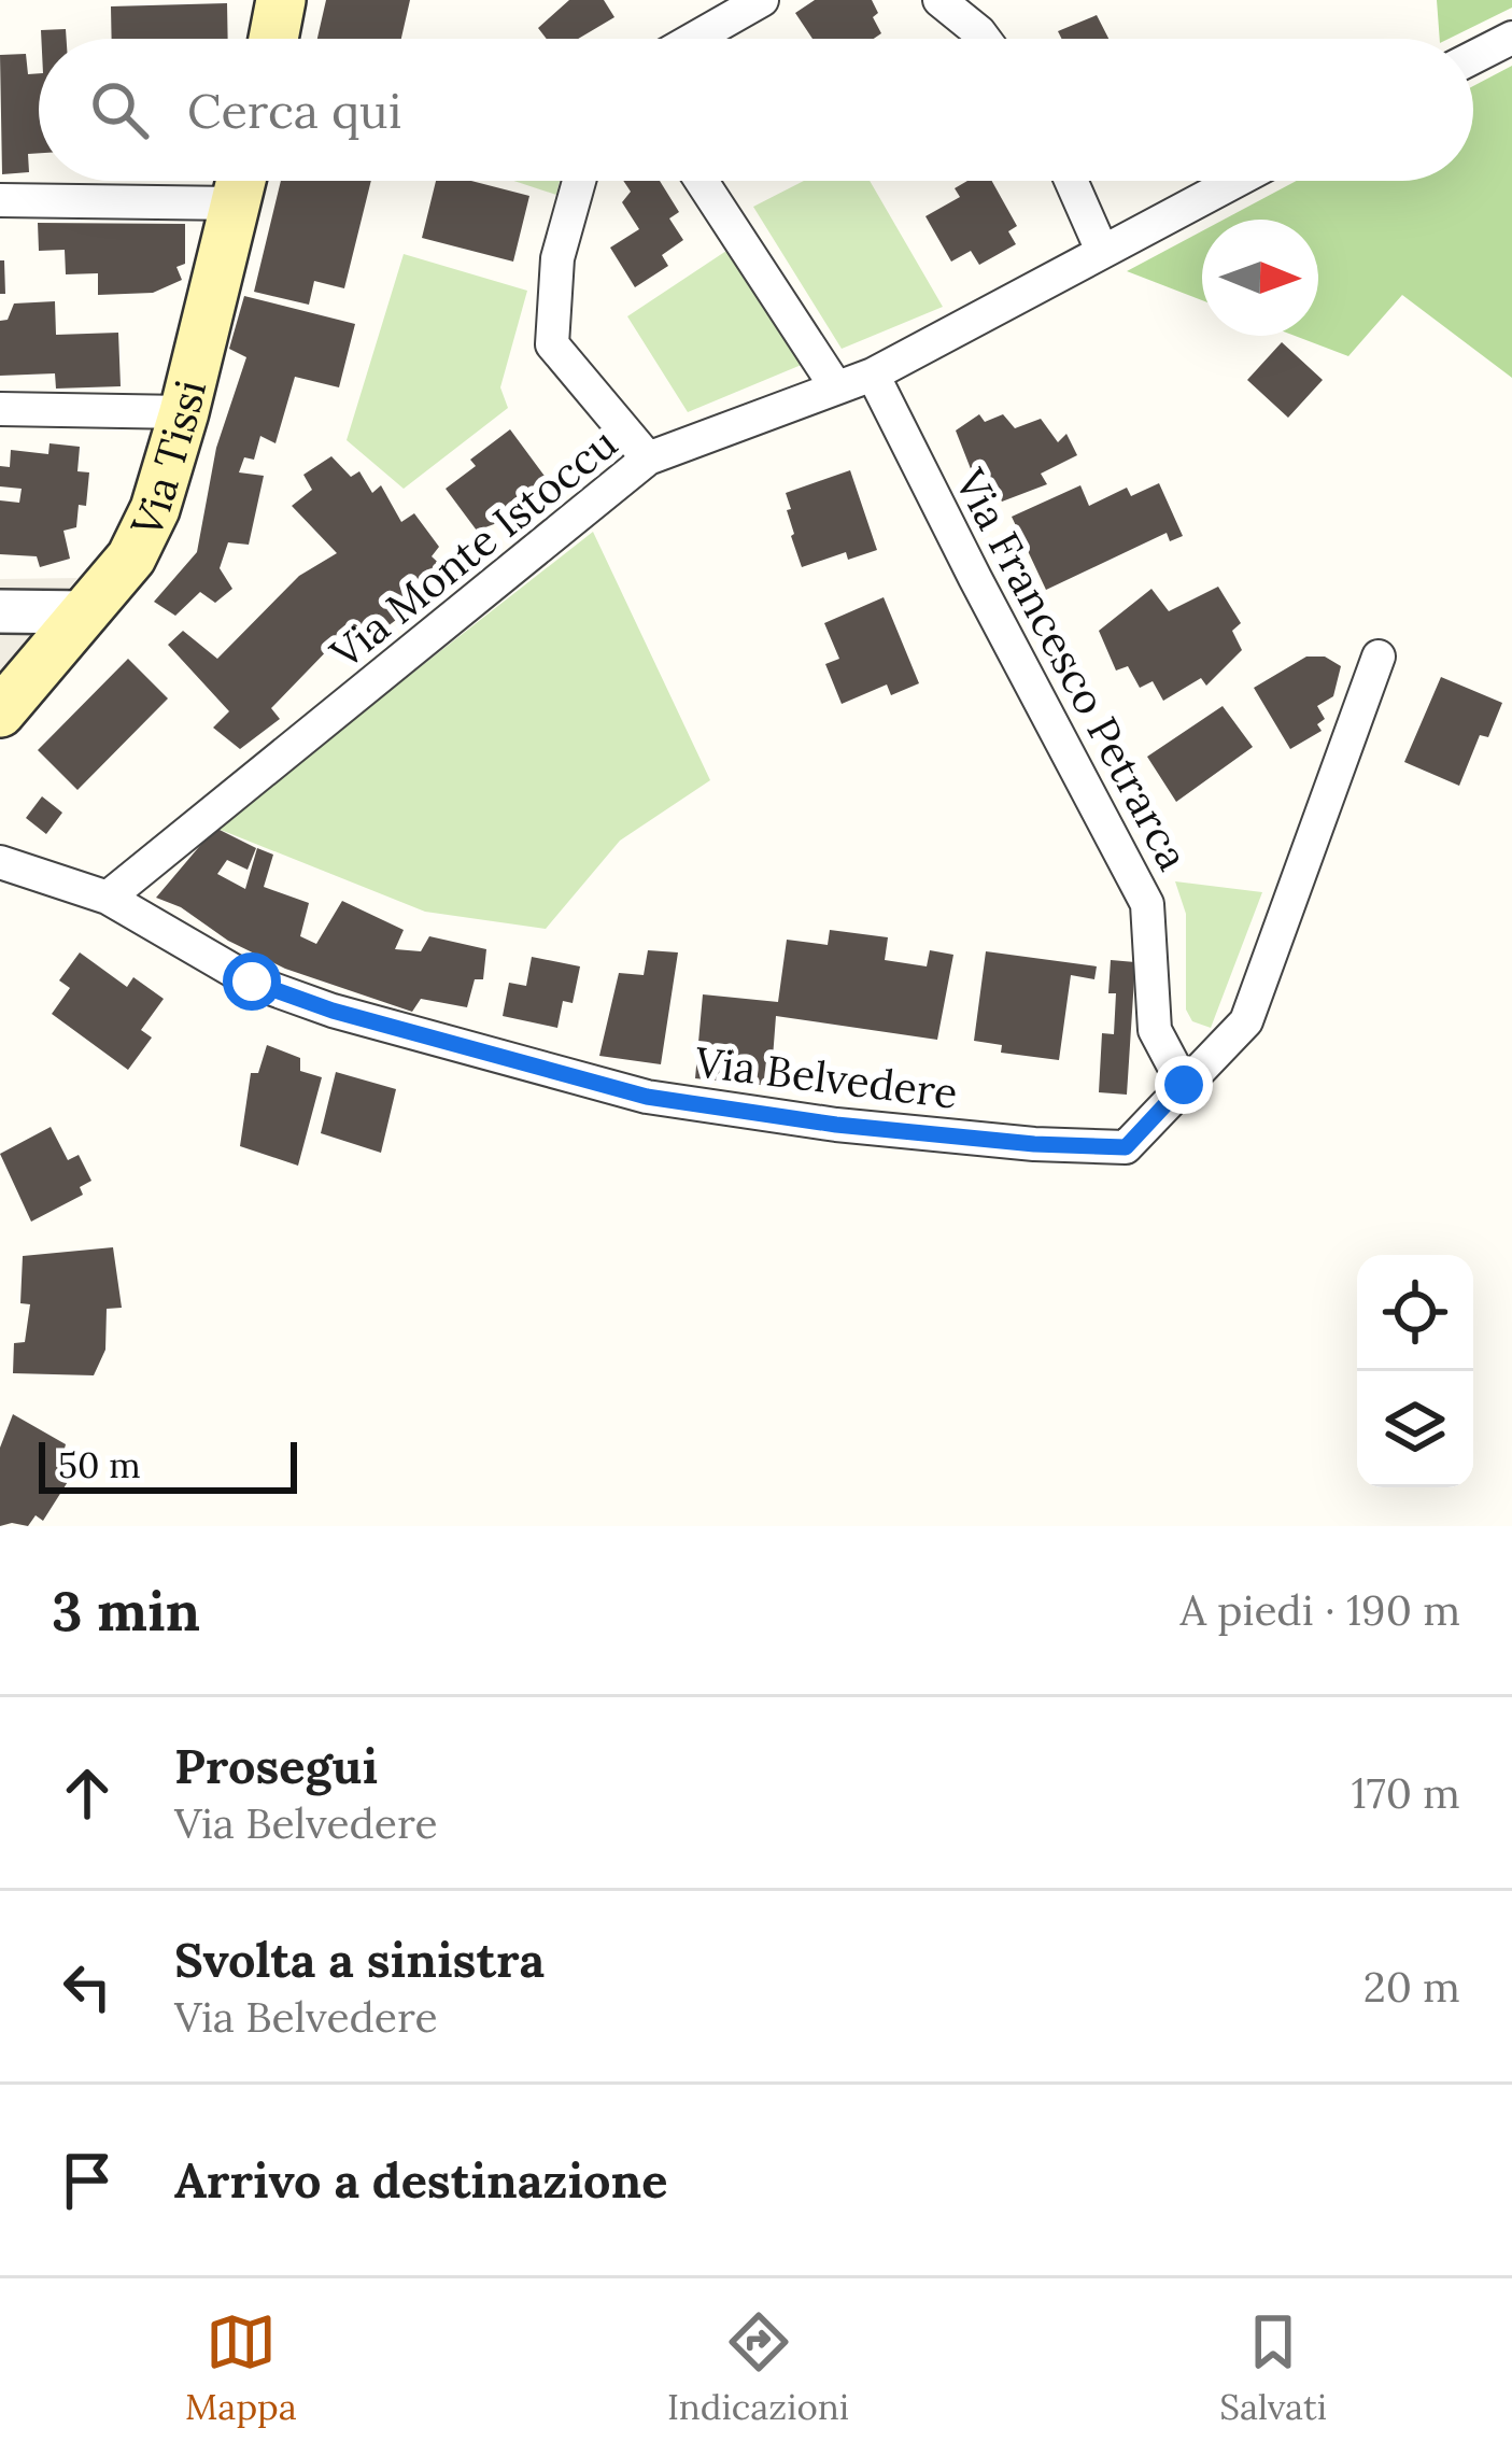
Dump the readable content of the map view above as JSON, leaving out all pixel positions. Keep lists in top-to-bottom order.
{
  "streets": {
    "main road": ["Via Tissi"],
    "street": ["Via Monte Istoccu", "Via Francesco Petrarca", "Via Belvedere"]
  },
  "crossings": [
    ["Via Monte Istoccu", "Via Francesco Petrarca"],
    ["Via Monte Istoccu", "Via Belvedere"],
    ["Via Francesco Petrarca", "Via Belvedere"]
  ],
  "scale_bar": "50 m",
  "north": "right",
  "page": {
    "search": "Cerca qui",
    "scale": "50 m",
    "heading": ["3 min", "A piedi · 190 m"],
    "list": [
      ["Prosegui", "Via Belvedere", "170 m"],
      ["Svolta a sinistra", "Via Belvedere", "20 m"],
      "Arrivo a destinazione"
    ],
    "nav": ["Mappa", "Indicazioni", "Salvati"]
  }
}
